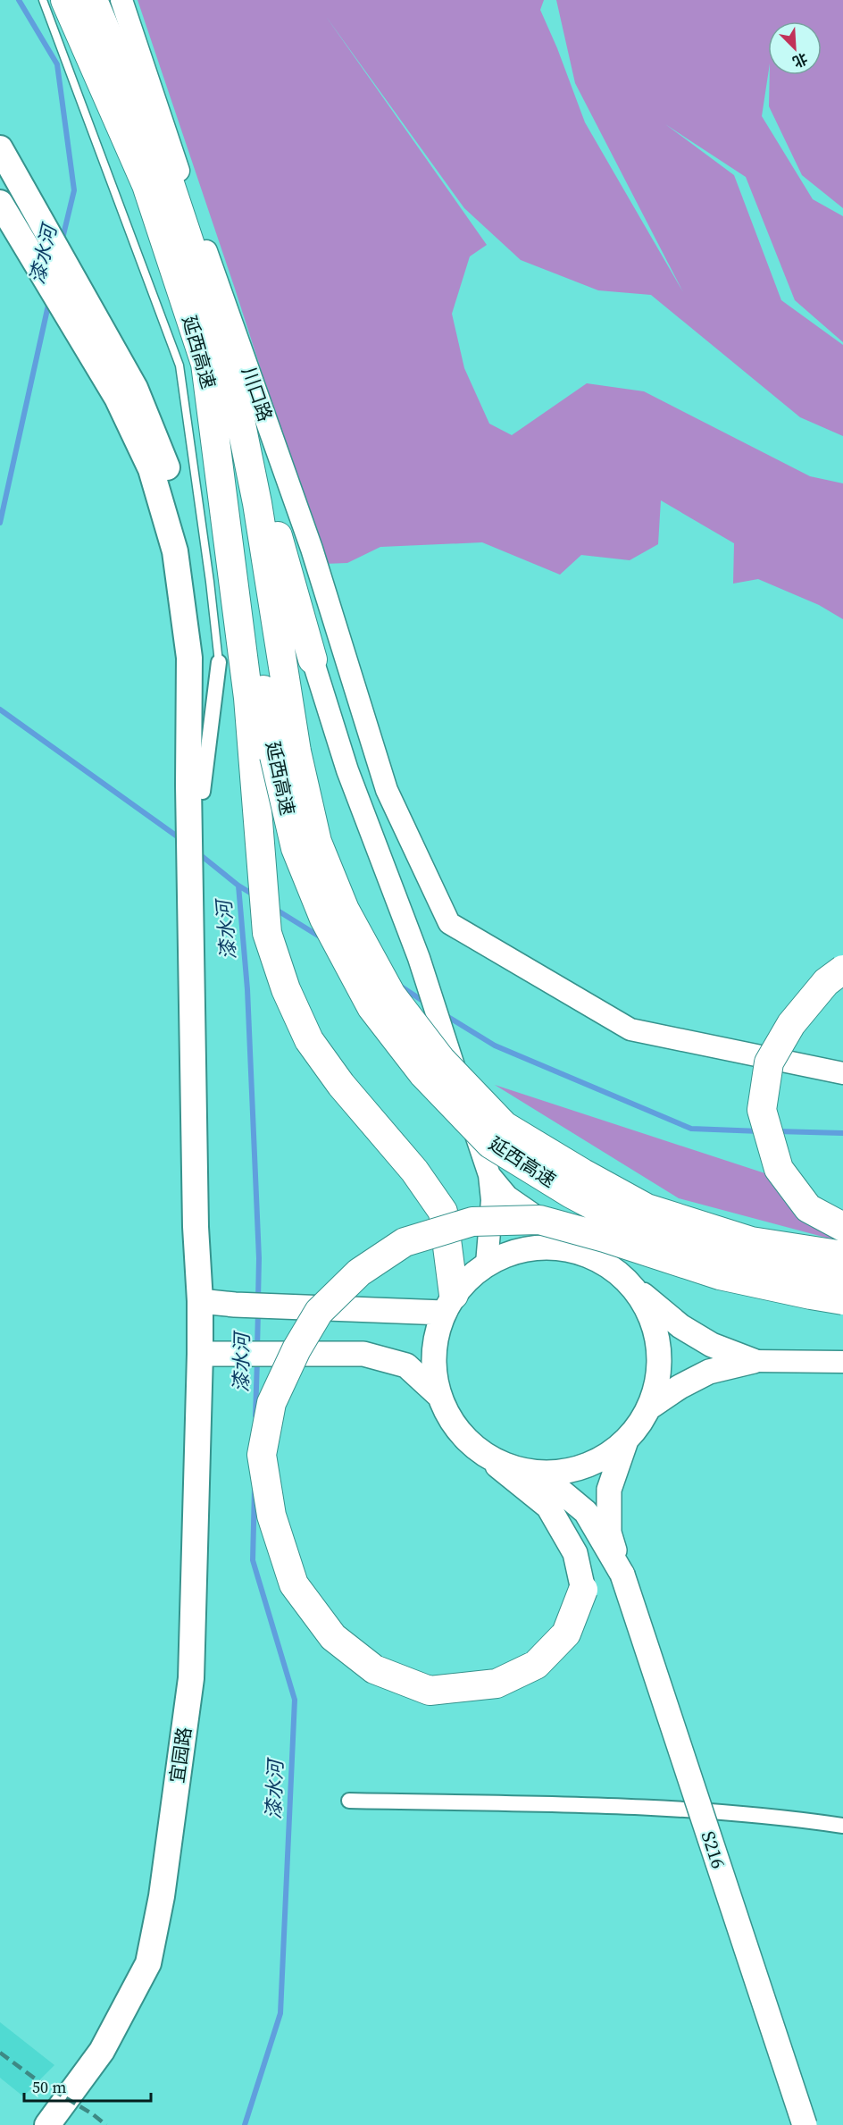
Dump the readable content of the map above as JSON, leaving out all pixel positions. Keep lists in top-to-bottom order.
{
  "streets": {
    "highway": ["延西高速", "宜园路"],
    "main road": ["川口路", "S216"]
  },
  "water": ["漆水河"],
  "scale_bar": "50 m",
  "north": "bottom right"
}
